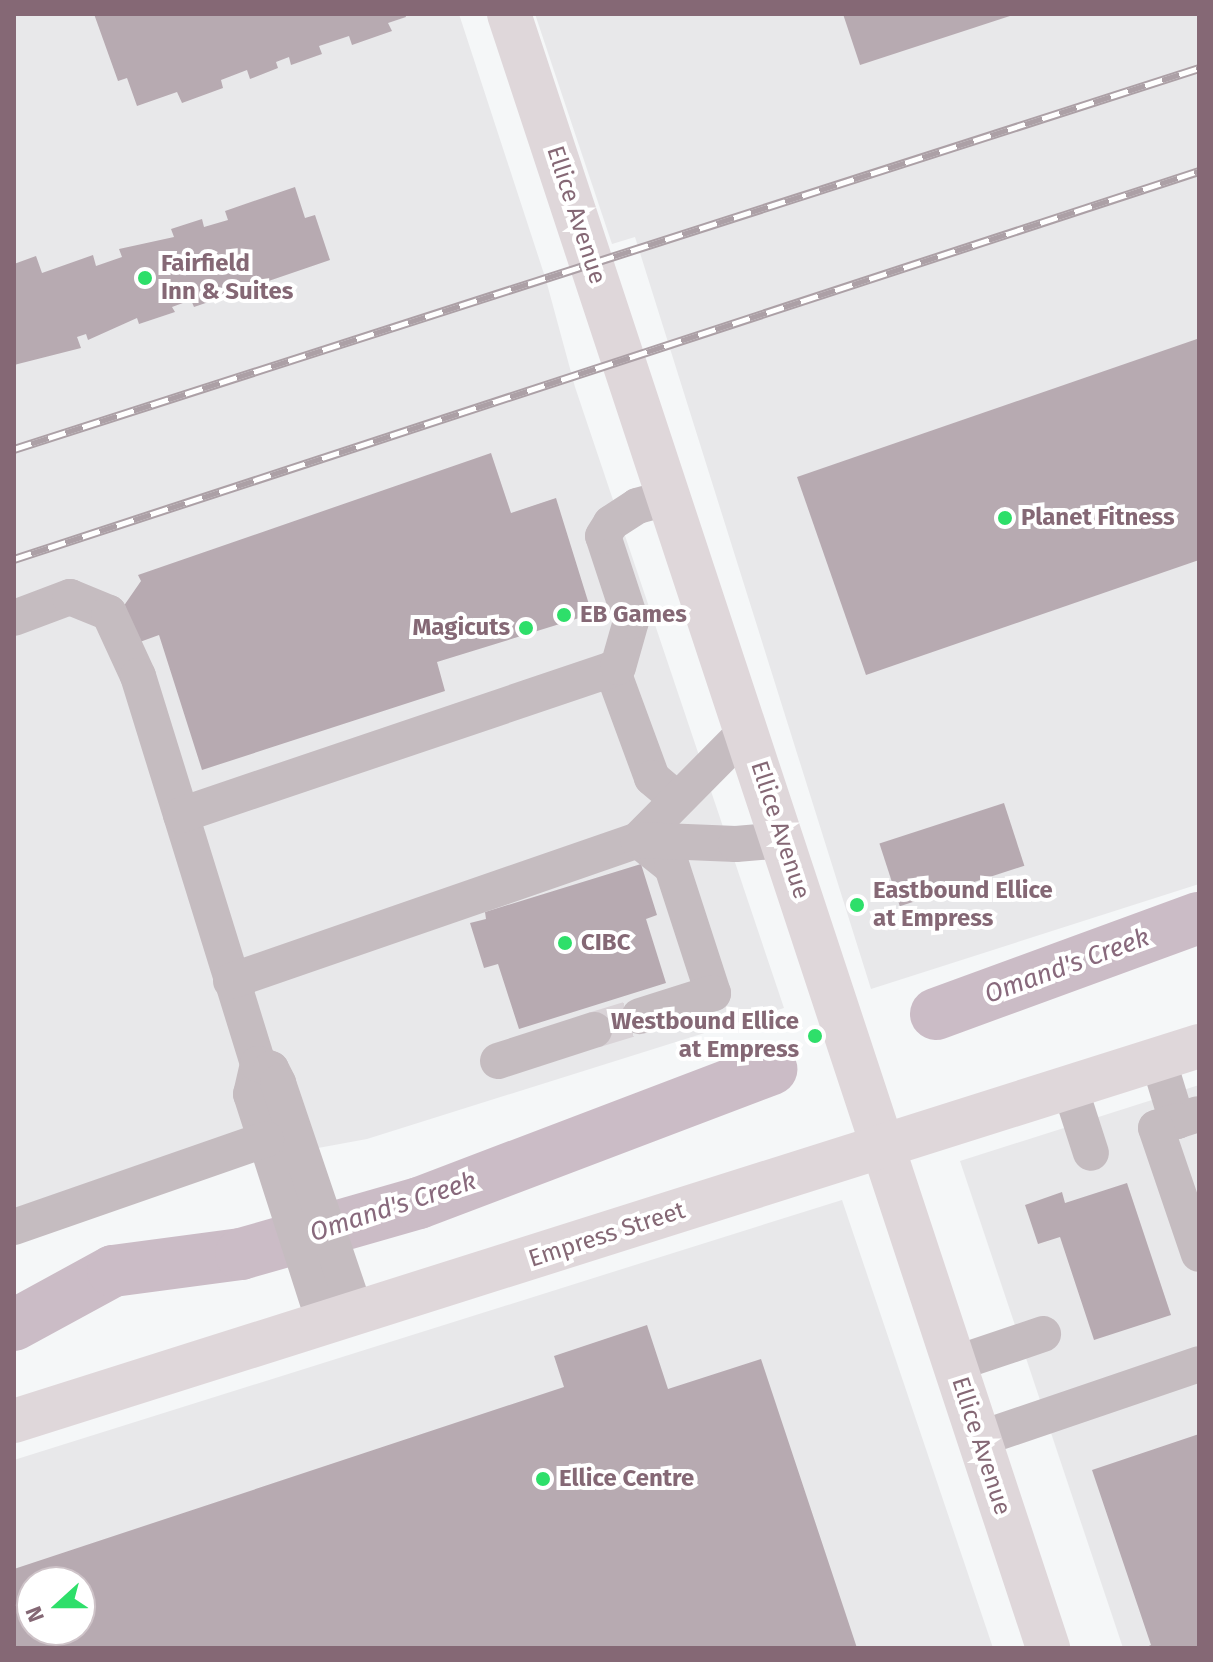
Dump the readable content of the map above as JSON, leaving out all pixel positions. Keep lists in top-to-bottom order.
{
  "streets": {
    "main road": ["Ellice Avenue", "Empress Street"]
  },
  "crossings": [
    ["Ellice Avenue", "Empress Street"]
  ],
  "water": ["Omand's Creek"],
  "places": [
    "Fairfield Inn & Suites",
    "Planet Fitness",
    "EB Games",
    "Magicuts",
    "Eastbound Ellice at Empress",
    "CIBC",
    "Westbound Ellice at Empress",
    "Ellice Centre"
  ],
  "north": "left"
}
